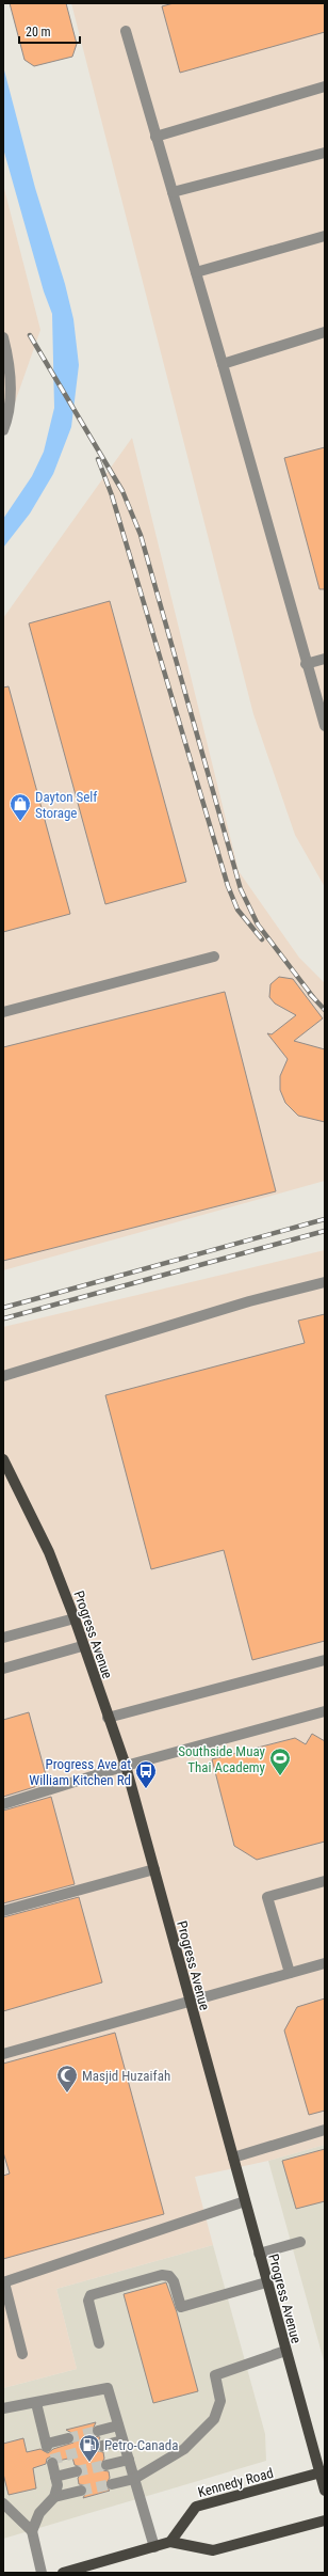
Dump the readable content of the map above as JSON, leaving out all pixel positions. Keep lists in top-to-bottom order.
{
  "streets": {
    "main road": ["Progress Avenue", "Kennedy Road"]
  },
  "crossings": [
    ["Progress Avenue", "Kennedy Road"]
  ],
  "places": {
    "shop": ["Dayton Self Storage"],
    "sports": ["Southside Muay Thai Academy"],
    "bus stop": ["Progress Ave at William Kitchen Rd"],
    "mosque": ["Masjid Huzaifah"],
    "fuel station": ["Petro-Canada"]
  },
  "scale_bar": "20 m"
}
